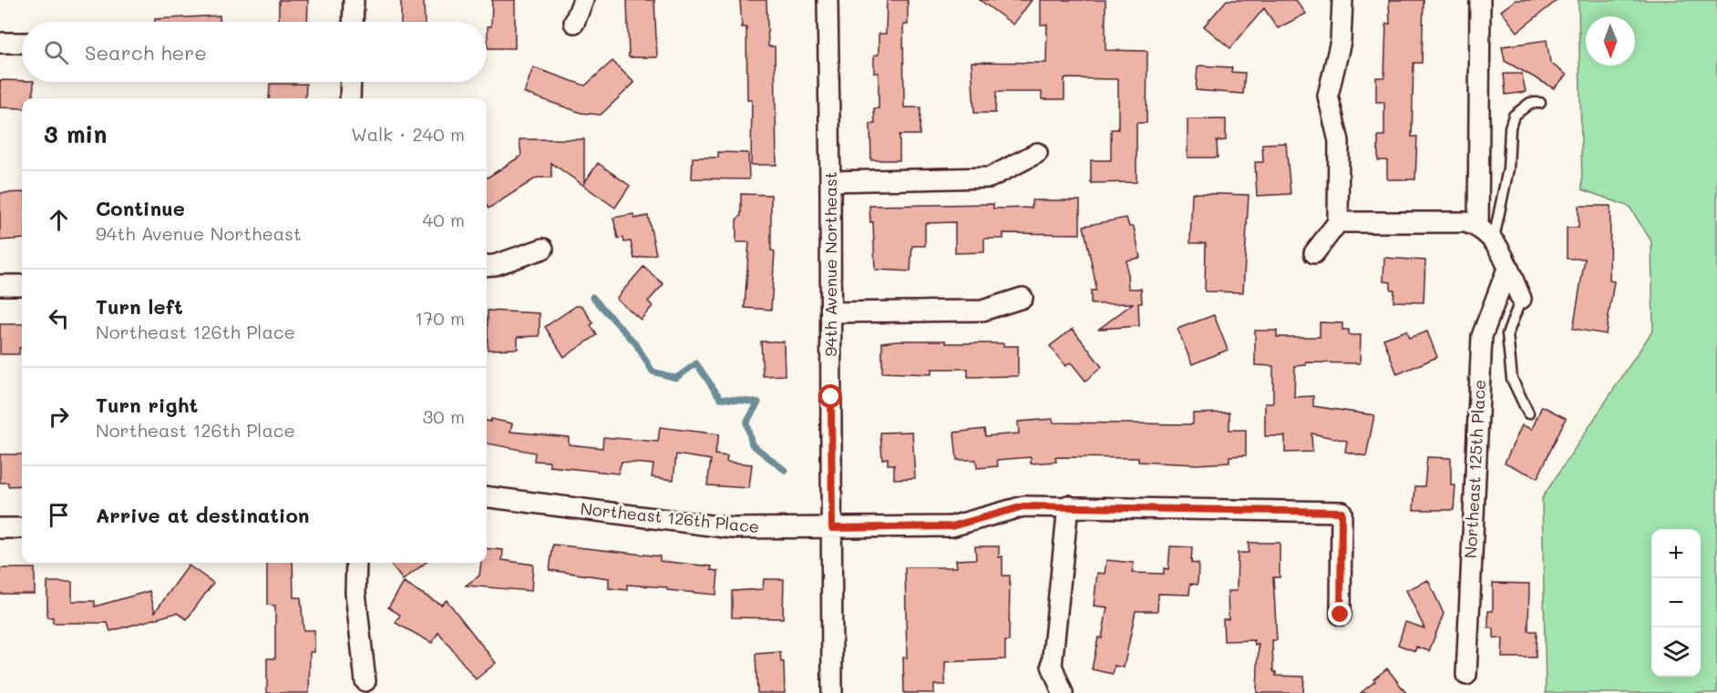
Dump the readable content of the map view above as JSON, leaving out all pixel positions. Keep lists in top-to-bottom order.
{
  "streets": {
    "street": ["94th Avenue Northeast", "Northeast 125th Place", "Northeast 126th Place"]
  },
  "crossings": [
    ["94th Avenue Northeast", "Northeast 126th Place"]
  ],
  "north": "bottom",
  "page": {
    "search": "Search here",
    "heading": ["3 min", "Walk · 240 m"],
    "list": [
      ["Continue", "94th Avenue Northeast", "40 m"],
      ["Turn left", "Northeast 126th Place", "170 m"],
      ["Turn right", "Northeast 126th Place", "30 m"],
      "Arrive at destination"
    ],
    "map_buttons": ["+", "−"]
  }
}
